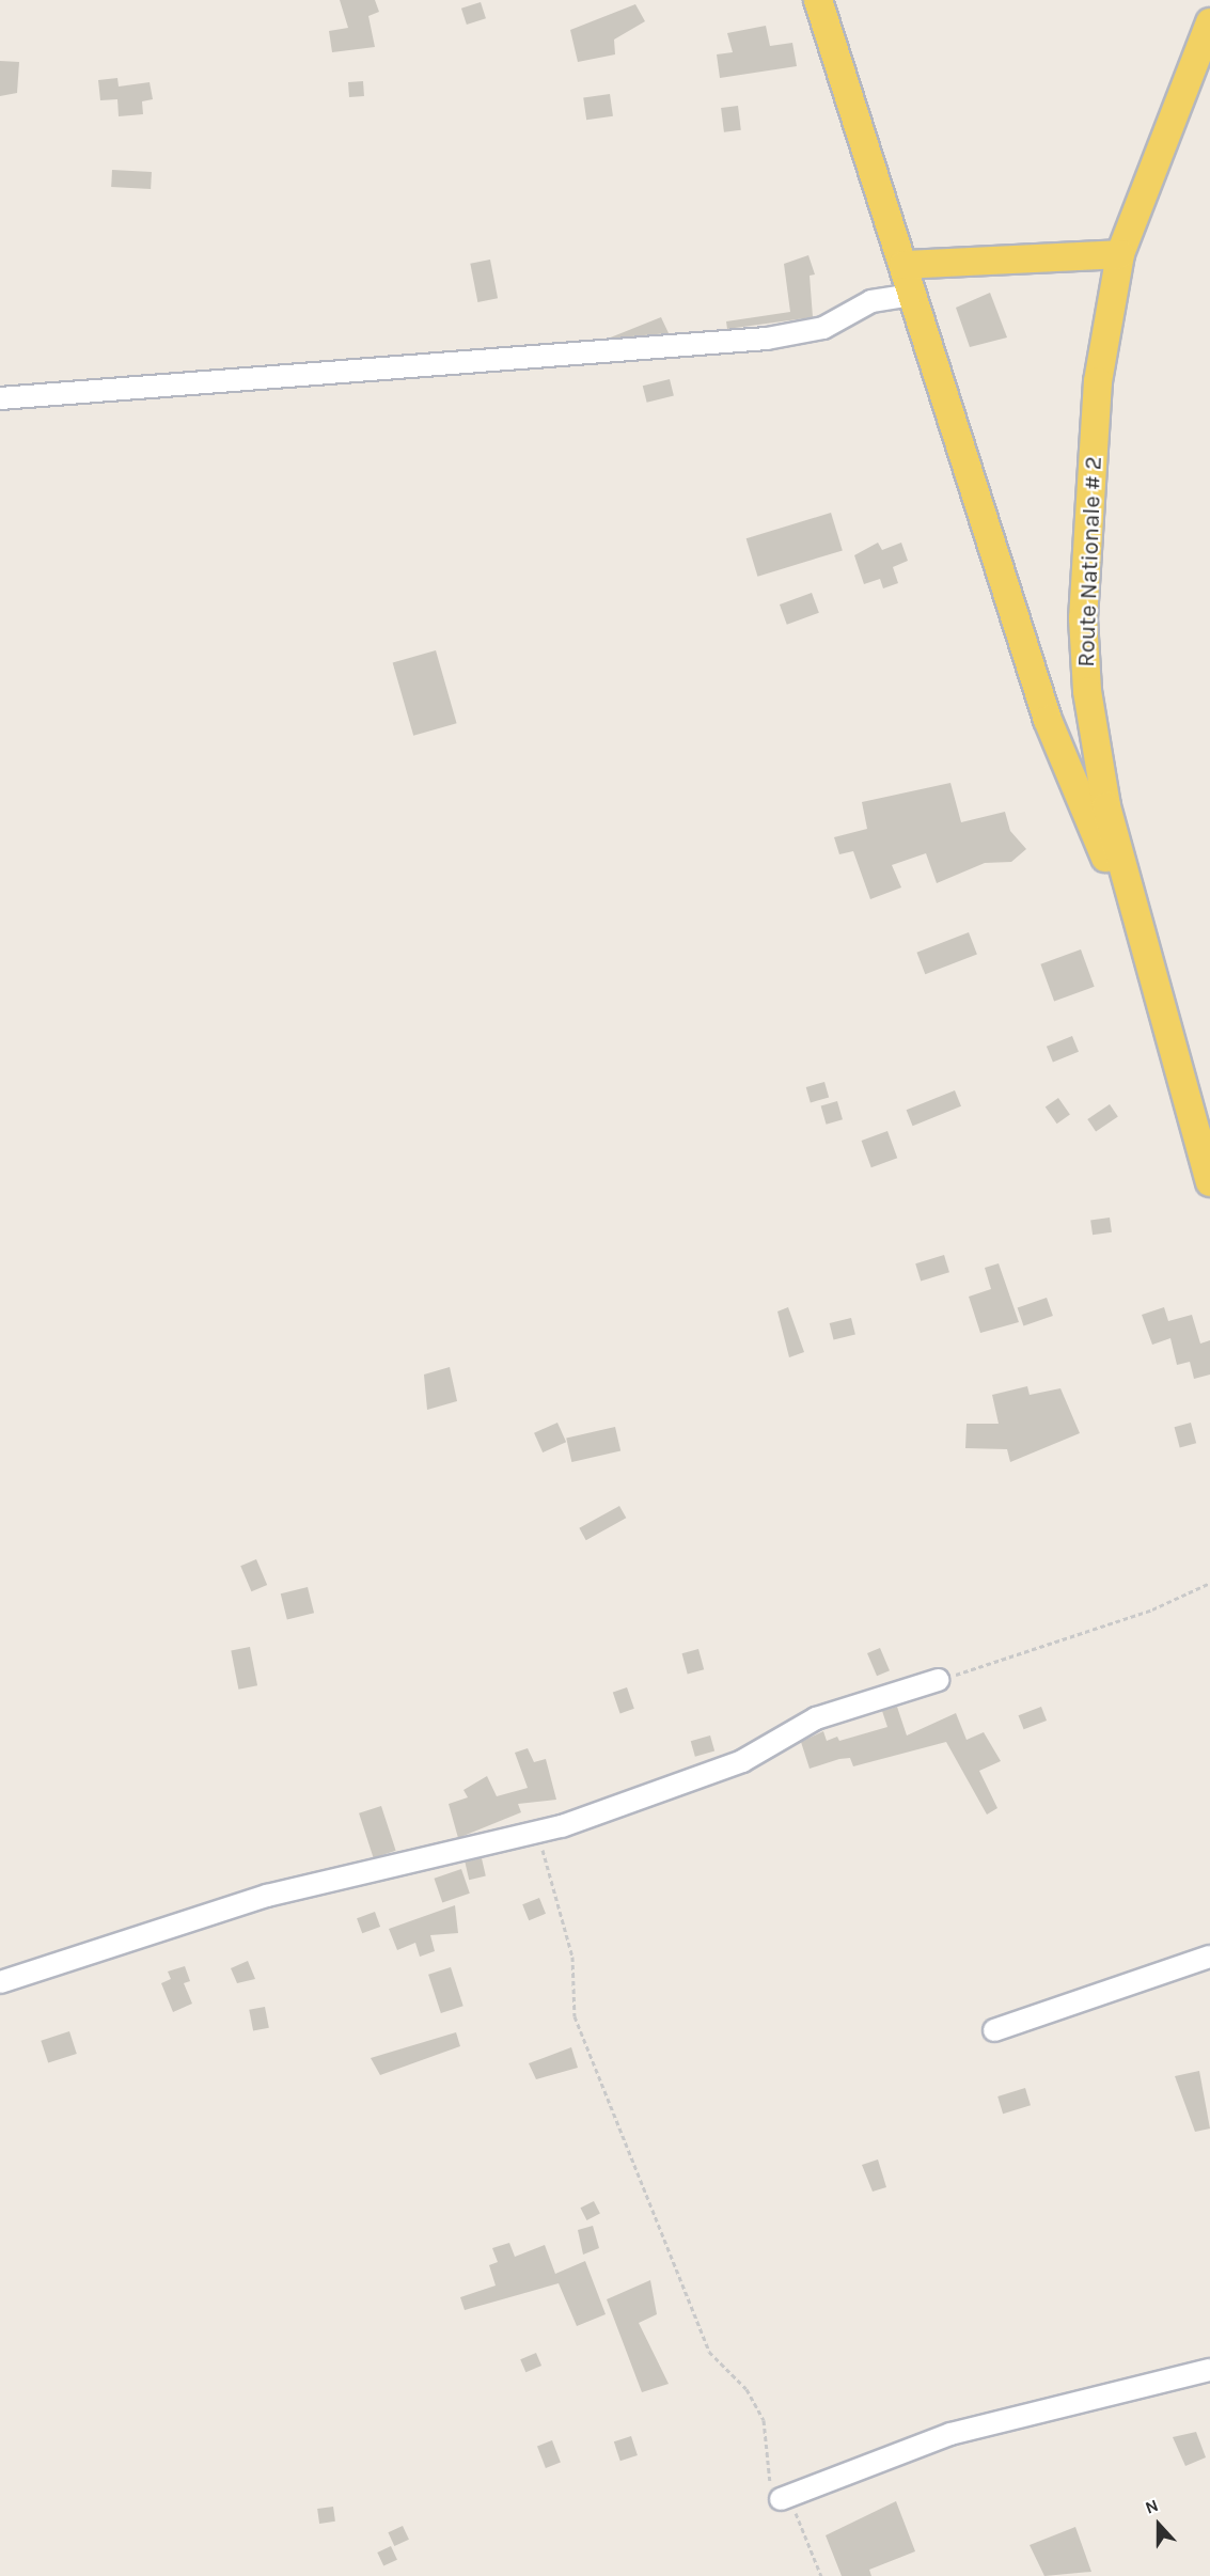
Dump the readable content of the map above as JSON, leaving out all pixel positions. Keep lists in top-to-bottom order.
{
  "streets": {
    "main road": ["Route Nationale # 2"]
  },
  "north": "top"
}
